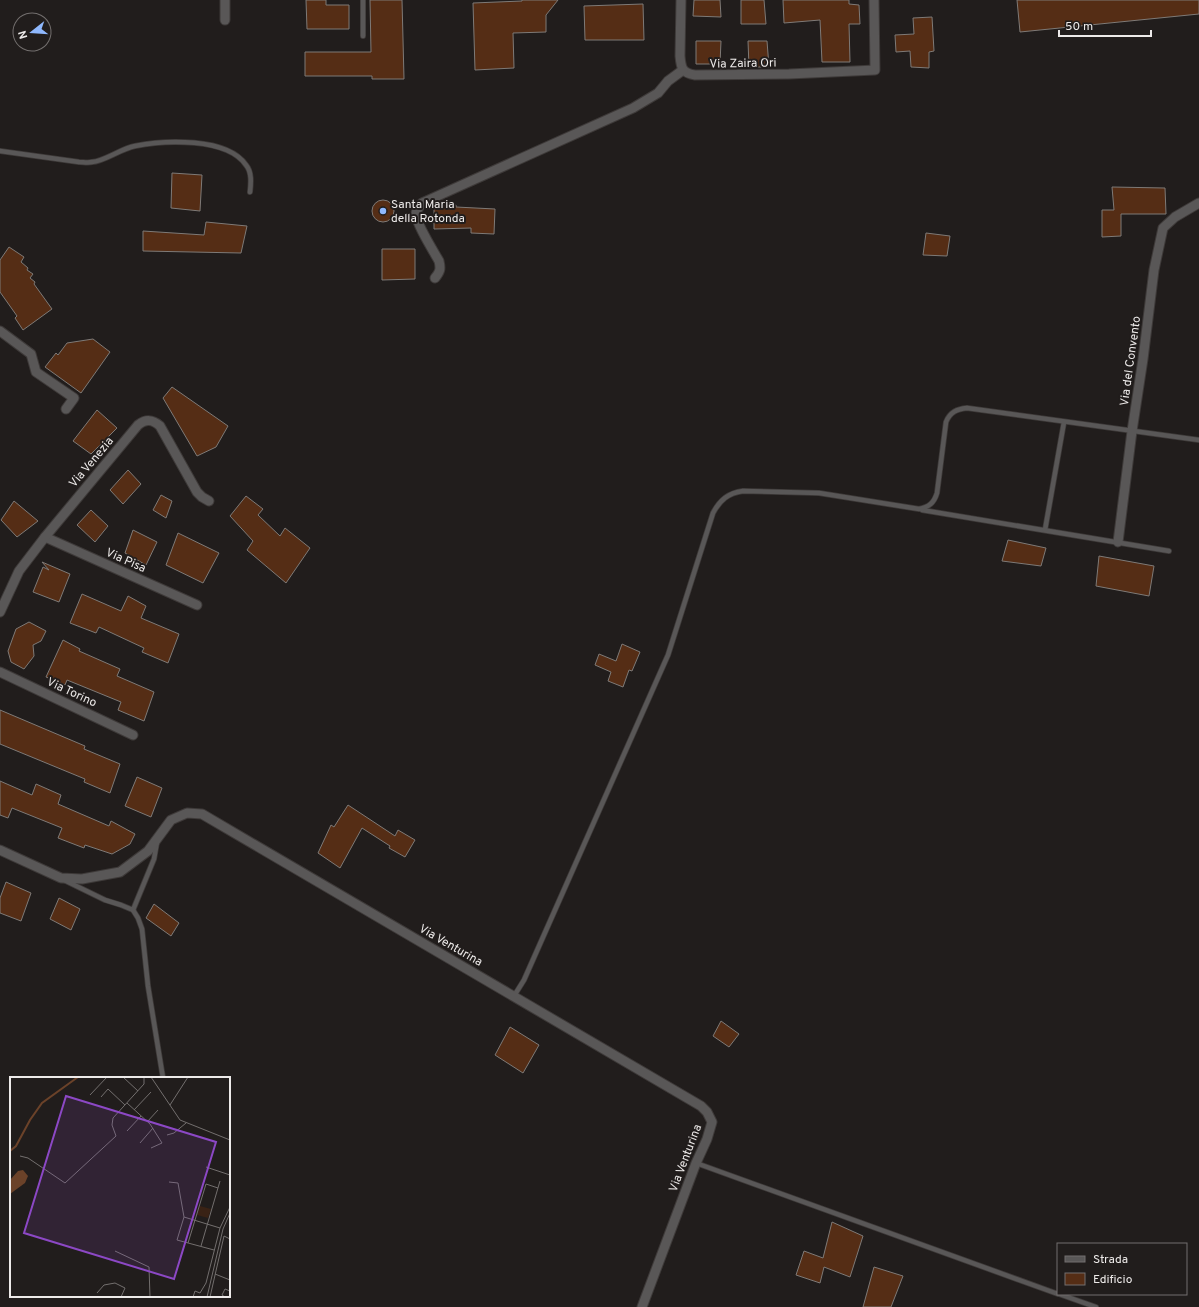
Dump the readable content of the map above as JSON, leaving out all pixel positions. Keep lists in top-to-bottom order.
{
  "streets": {
    "street": [
      "Via Zaira Ori",
      "Via del Convento",
      "Via Venezia",
      "Via Pisa",
      "Via Torino",
      "Via Venturina"
    ]
  },
  "crossings": [
    ["Via Venezia", "Via Pisa"]
  ],
  "places": ["Santa Maria della Rotonda"],
  "legend": ["Strada", "Edificio"],
  "scale_bar": "50 m",
  "north": "left"
}
